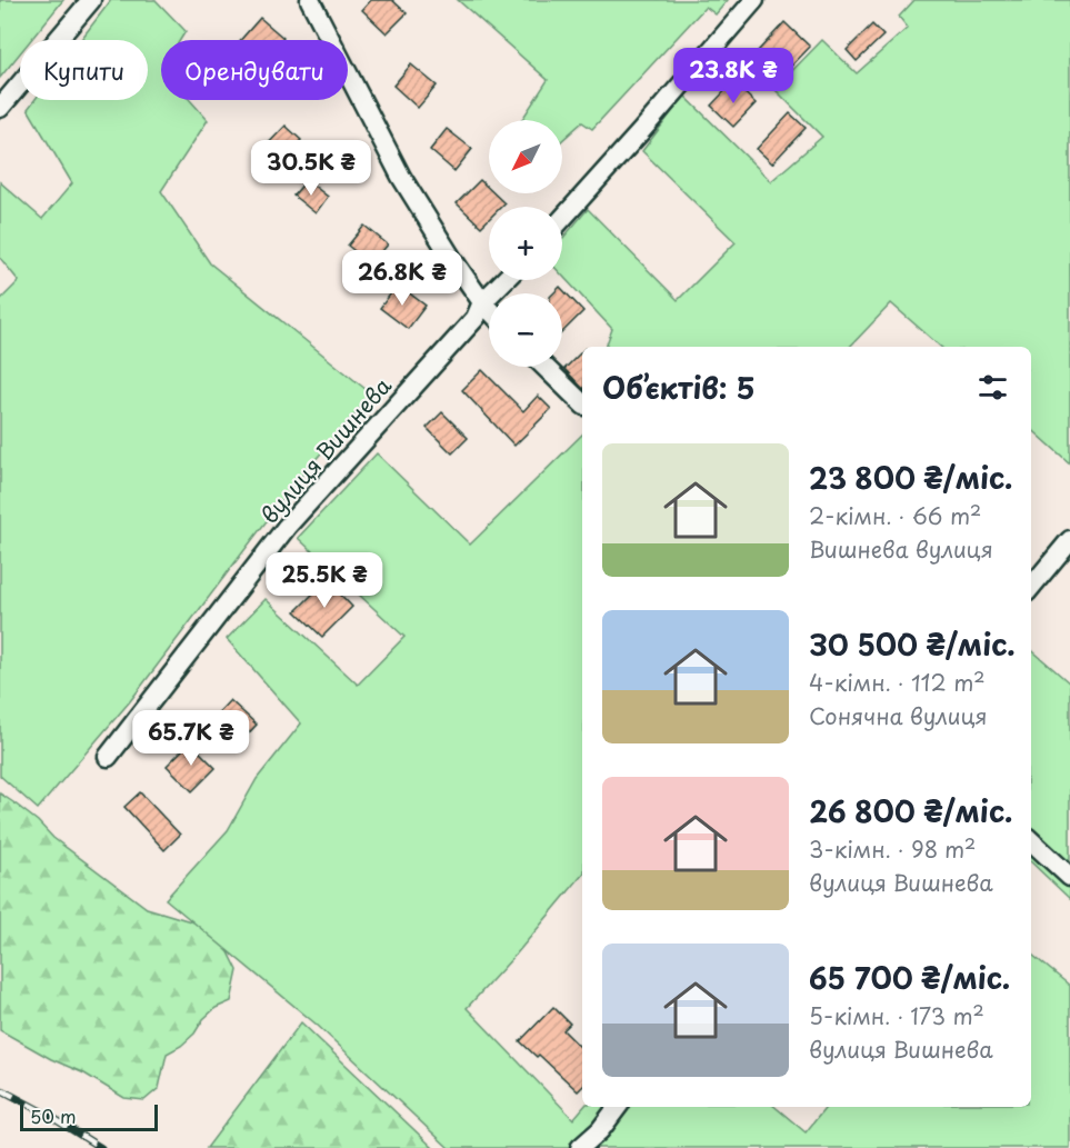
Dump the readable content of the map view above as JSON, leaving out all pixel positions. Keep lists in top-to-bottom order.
{
  "streets": {
    "street": ["вулиця Вишнева"]
  },
  "scale_bar": "50 m",
  "north": "bottom left",
  "page": {
    "chip": ["Купити", "Орендувати"],
    "price": [
      "23.8K ₴",
      "30.5K ₴",
      "26.8K ₴",
      "25.5K ₴",
      "65.7K ₴"
    ],
    "map_buttons": ["+", "−"],
    "heading": "Об’єктів: 5",
    "list": [
      {
        "name": "23 800 ₴/міс.",
        "note": "2-кімн. · 66 m² · Вишнева вулиця"
      },
      {
        "name": "30 500 ₴/міс.",
        "note": "4-кімн. · 112 m² · Сонячна вулиця"
      },
      {
        "name": "26 800 ₴/міс.",
        "note": "3-кімн. · 98 m² · вулиця Вишнева"
      },
      {
        "name": "65 700 ₴/міс.",
        "note": "5-кімн. · 173 m² · вулиця Вишнева"
      }
    ],
    "scale": "50 m"
  }
}
